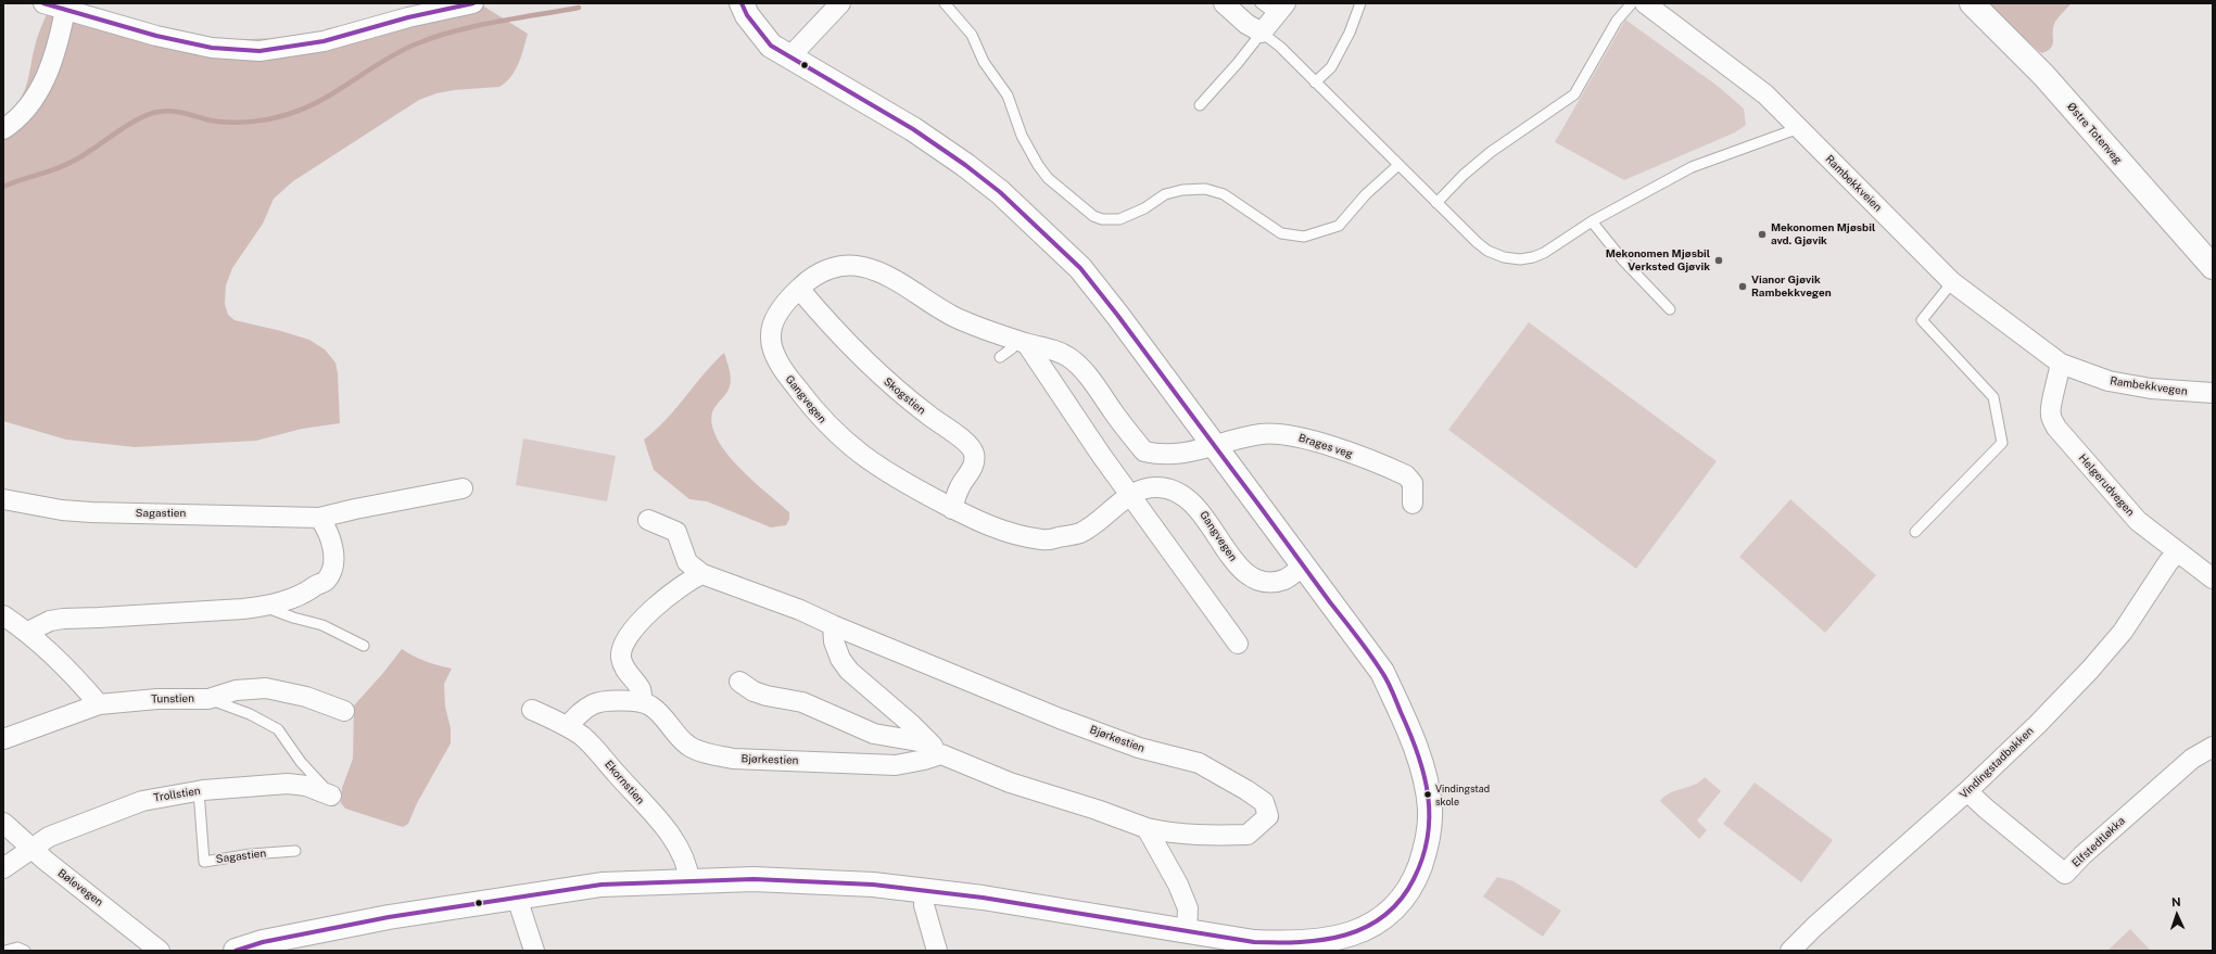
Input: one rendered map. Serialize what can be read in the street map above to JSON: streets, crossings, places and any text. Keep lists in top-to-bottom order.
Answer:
{
  "streets": {
    "street": [
      "Østre Totenveg",
      "Rambekkveien",
      "Rambekkvegen",
      "Skogstien",
      "Gangvegen",
      "Brages veg",
      "Helgerudvegen",
      "Sagastien",
      "Tunstien",
      "Bjørkestien",
      "Vindingstadbakken",
      "Ekornstien",
      "Trollstien",
      "Elfstedtløkka",
      "Bølevegen"
    ]
  },
  "crossings": [
    ["Rambekkveien", "Rambekkvegen"],
    ["Rambekkveien", "Helgerudvegen"],
    ["Rambekkvegen", "Helgerudvegen"],
    ["Skogstien", "Gangvegen"],
    ["Gangvegen", "Brages veg"],
    ["Helgerudvegen", "Vindingstadbakken"],
    ["Sagastien", "Trollstien"],
    ["Vindingstadbakken", "Elfstedtløkka"],
    ["Trollstien", "Bølevegen"]
  ],
  "places": [
    "Mekonomen Mjøsbil avd. Gjøvik",
    "Mekonomen Mjøsbil Verksted Gjøvik",
    "Vianor Gjøvik Rambekkvegen",
    "Vindingstad skole"
  ],
  "north": "top"
}
